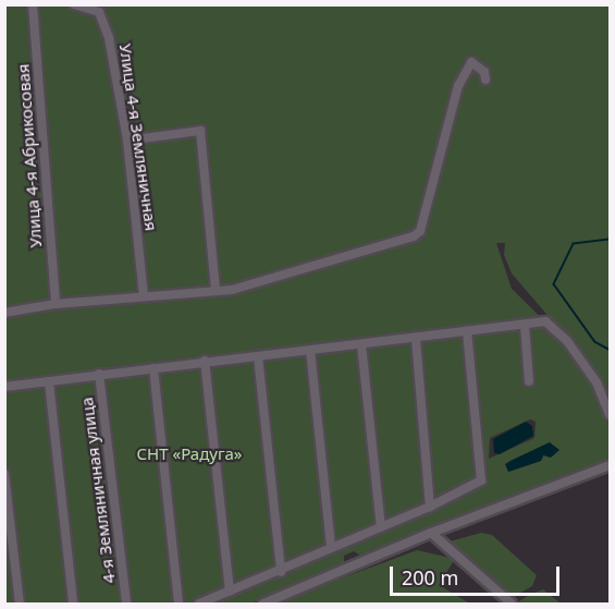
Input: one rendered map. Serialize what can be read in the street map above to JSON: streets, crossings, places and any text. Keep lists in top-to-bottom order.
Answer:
{
  "streets": {
    "street": ["Улица 4-я Земляничная", "Улица 4-я Абрикосовая", "4-я Земляничная улица"]
  },
  "parks": ["СНТ «Радуга»"],
  "scale_bar": "200 m"
}
